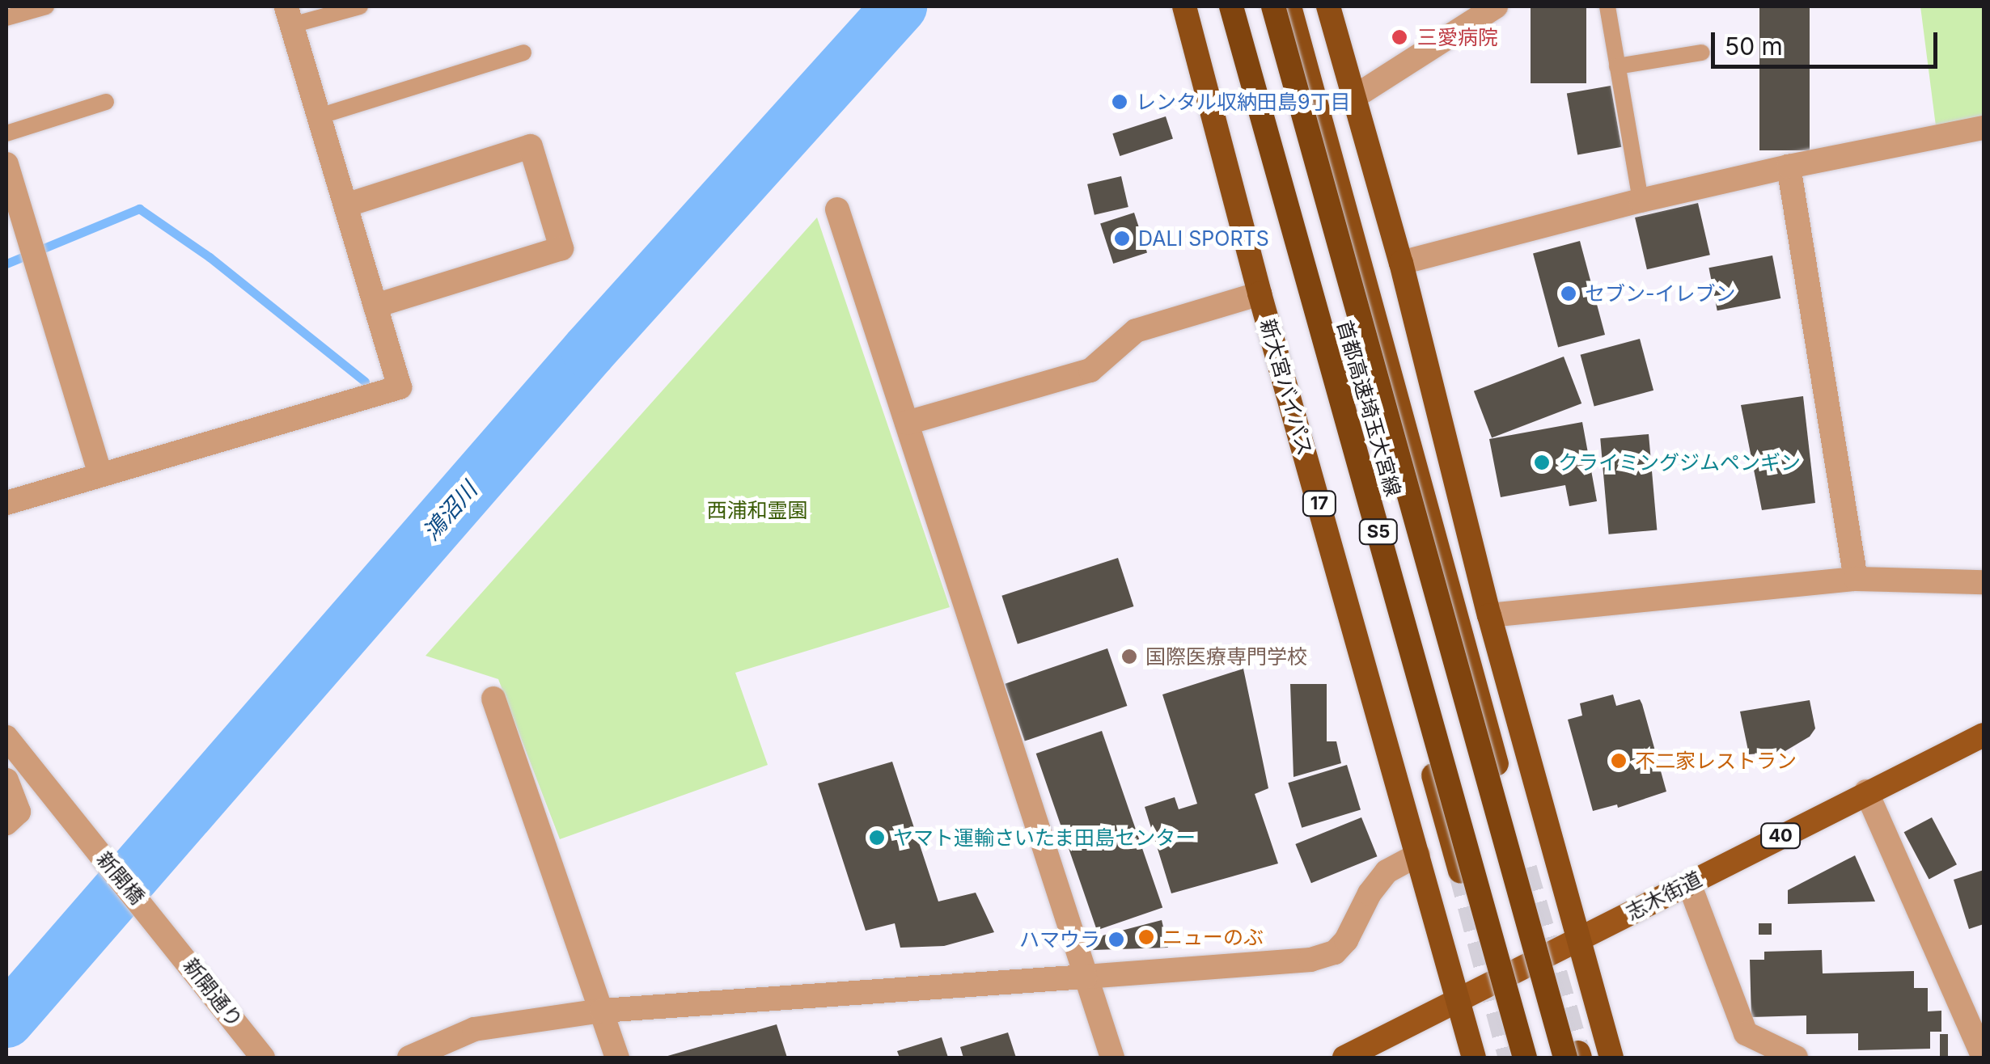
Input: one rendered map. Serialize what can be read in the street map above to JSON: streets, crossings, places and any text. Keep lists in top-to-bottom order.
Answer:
{
  "streets": {
    "highway": [
      "新大宮バイパス",
      "首都高速埼玉大宮線",
      "17",
      "S5"
    ],
    "main road": ["40", "志木街道"],
    "street": ["新開橋", "新開通り"]
  },
  "crossings": [
    ["新大宮バイパス", "17"],
    ["新大宮バイパス", "志木街道"],
    ["17", "志木街道"],
    ["新開橋", "新開通り"]
  ],
  "water": ["鴻沼川"],
  "parks": ["西浦和霊園"],
  "places": [
    "三愛病院",
    "レンタル収納田島9丁目",
    "DALI SPORTS",
    "セブン-イレブン",
    "クライミングジムペンギン",
    "国際医療専門学校",
    "不二家レストラン",
    "ヤマト運輸さいたま田島センター",
    "ニューのぶ",
    "ハマウラ"
  ],
  "scale_bar": "50 m"
}
